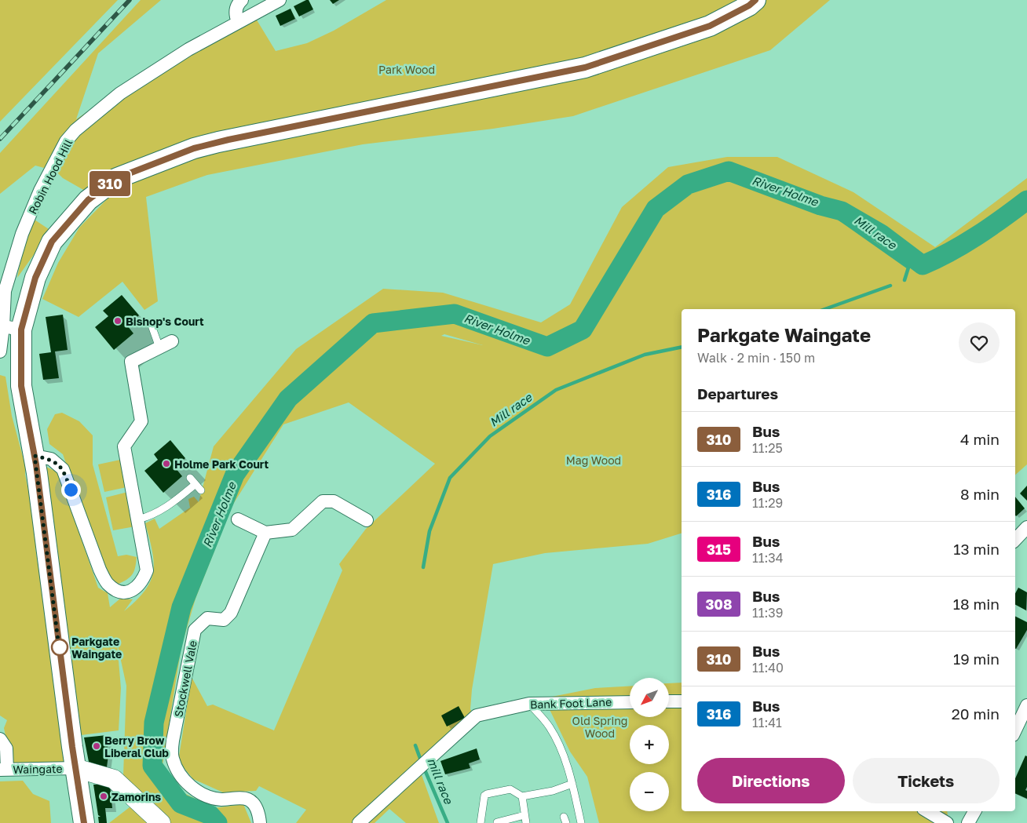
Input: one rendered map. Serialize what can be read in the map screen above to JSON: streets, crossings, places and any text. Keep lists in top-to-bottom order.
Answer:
{
  "streets": {
    "street": [
      "Robin Hood Hill",
      "Stockwell Vale",
      "Bank Foot Lane",
      "Waingate"
    ]
  },
  "water": ["River Holme", "Mill race", "mill race"],
  "parks": ["Park Wood", "Mag Wood", "Old Spring Wood"],
  "places": [
    "Bishop's Court",
    "Holme Park Court",
    "Parkgate Waingate",
    "Berry Brow Liberal Club",
    "Zamorins"
  ],
  "lines": ["bus line 310"],
  "north": "bottom left",
  "page": {
    "on_map": "310",
    "heading": [
      ["Parkgate Waingate", "Walk · 2 min · 150 m"],
      "Departures"
    ],
    "list": [
      {
        "mark": "310",
        "name": "Bus",
        "note": "11:25",
        "value": "4 min"
      },
      {
        "mark": "316",
        "name": "Bus",
        "note": "11:29",
        "value": "8 min"
      },
      {
        "mark": "315",
        "name": "Bus",
        "note": "11:34",
        "value": "13 min"
      },
      {
        "mark": "308",
        "name": "Bus",
        "note": "11:39",
        "value": "18 min"
      },
      {
        "mark": "310",
        "name": "Bus",
        "note": "11:40",
        "value": "19 min"
      },
      {
        "mark": "316",
        "name": "Bus",
        "note": "11:41",
        "value": "20 min"
      }
    ],
    "map_buttons": ["+", "−"],
    "buttons": ["Directions", "Tickets"]
  }
}
